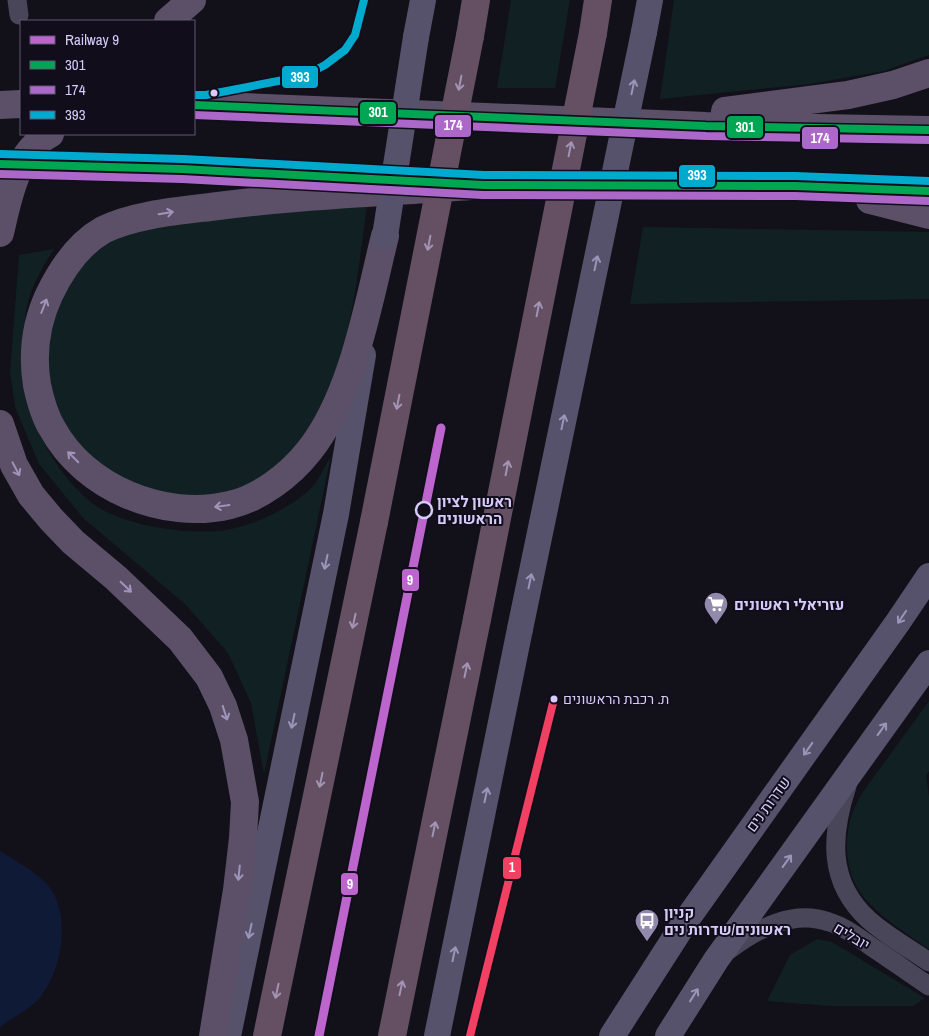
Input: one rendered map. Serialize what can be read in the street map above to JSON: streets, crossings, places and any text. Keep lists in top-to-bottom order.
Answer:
{
  "streets": {
    "main road": ["שדרות נים"],
    "street": ["יובלים"]
  },
  "places": {
    "other": ["ראשון לציון הראשונים", "ת. רכבת הראשונים"],
    "supermarket": ["עזריאלי ראשונים"],
    "bus stop": ["קניון ראשונים/שדרות נים"]
  },
  "lines": [
    "transit line 393",
    "transit line 301",
    "transit line 174",
    "rail line 9",
    "transit line 1"
  ],
  "legend": [
    "Railway 9",
    "301",
    "174",
    "393"
  ]
}
